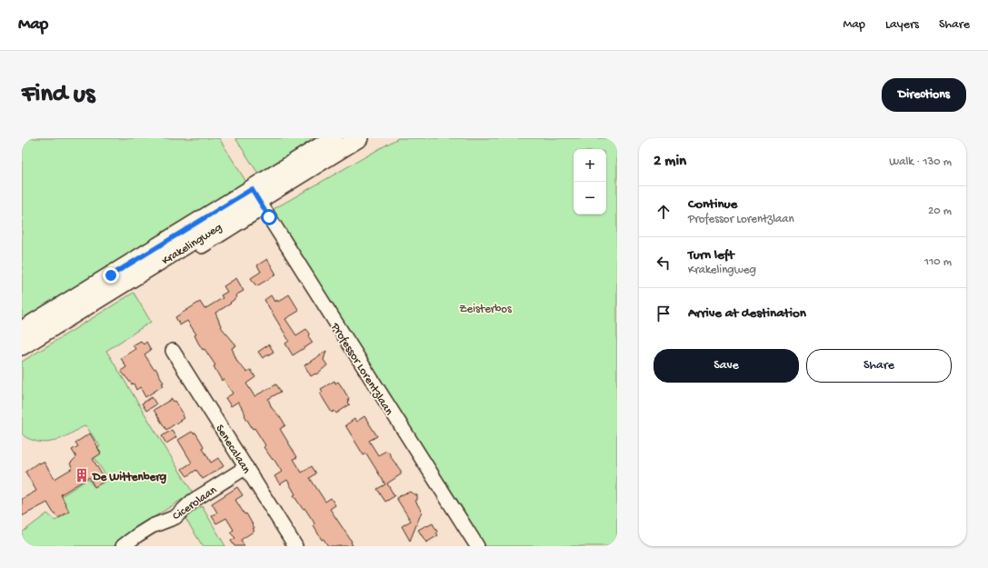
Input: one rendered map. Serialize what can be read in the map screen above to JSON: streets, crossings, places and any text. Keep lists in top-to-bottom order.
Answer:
{
  "streets": {
    "main road": ["Krakelingweg"],
    "street": ["Professor Lorentzlaan", "Senecalaan", "Cicerolaan"]
  },
  "crossings": [
    ["Krakelingweg", "Professor Lorentzlaan"],
    ["Senecalaan", "Cicerolaan"]
  ],
  "parks": ["Zeisterbos"],
  "places": {
    "building": ["De Wittenberg"]
  },
  "page": {
    "header": "Map",
    "nav": ["Map", "Layers", "Share"],
    "buttons": [
      "Directions",
      ["Save", "Share"]
    ],
    "title": "Find us",
    "heading": ["2 min", "Walk · 130 m"],
    "map_buttons": ["+", "−"],
    "list": [
      ["Continue", "Professor Lorentzlaan", "20 m"],
      ["Turn left", "Krakelingweg", "110 m"],
      "Arrive at destination"
    ]
  }
}
